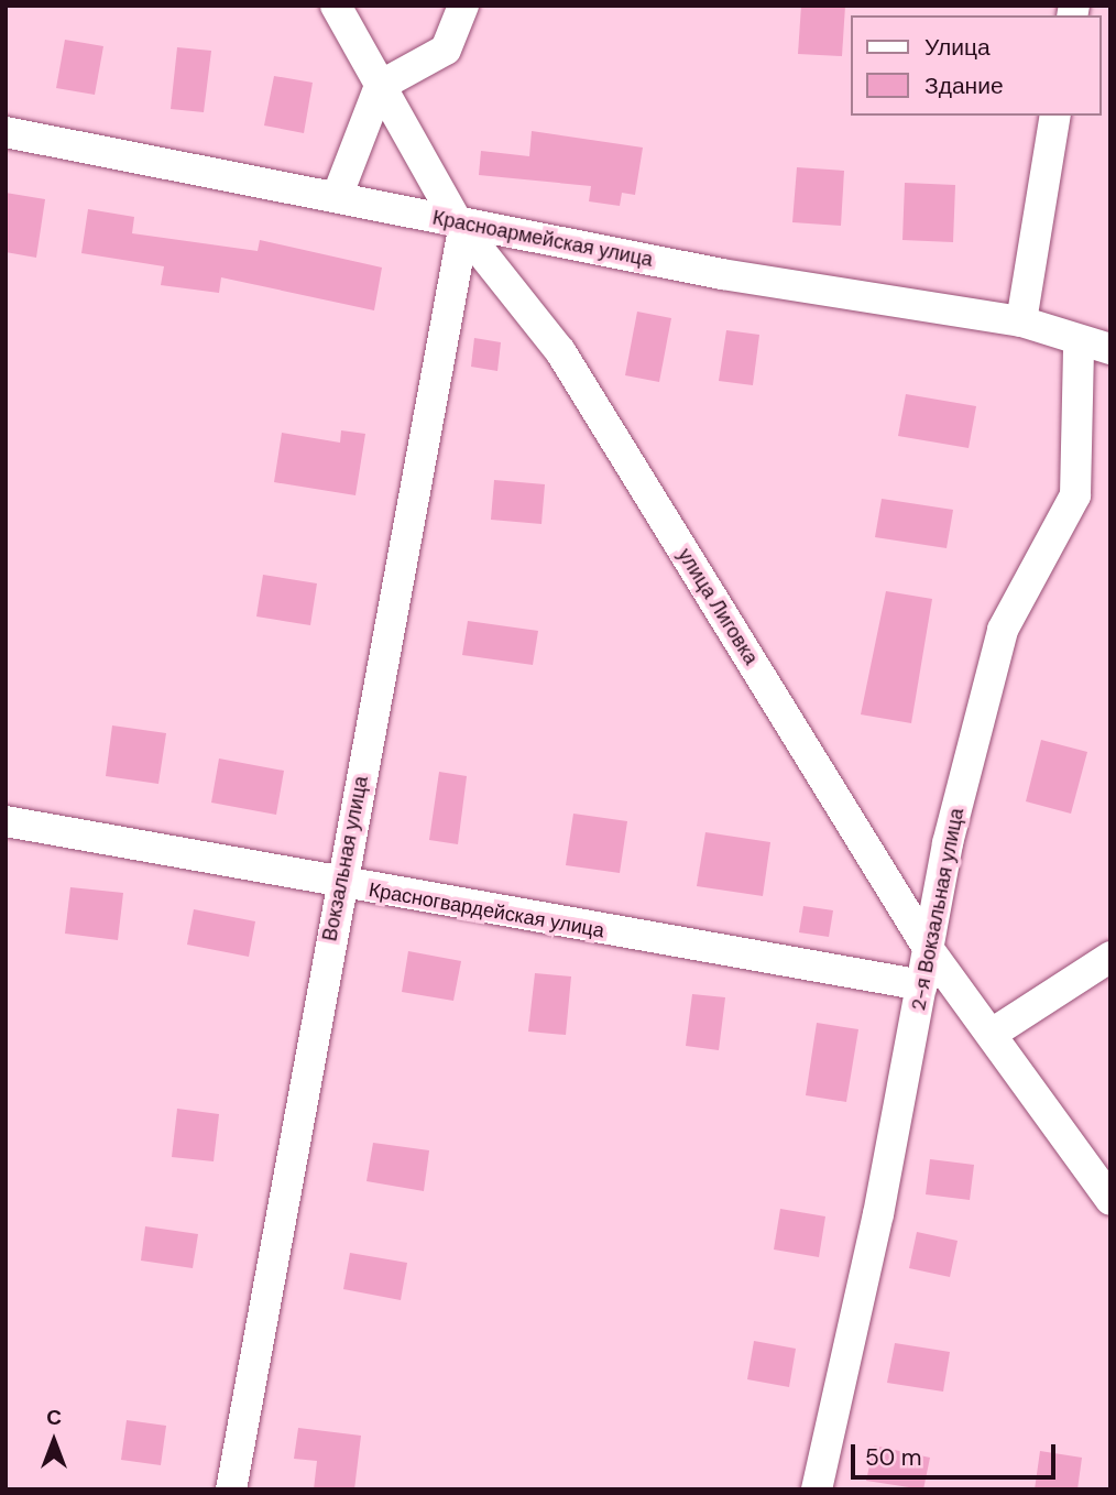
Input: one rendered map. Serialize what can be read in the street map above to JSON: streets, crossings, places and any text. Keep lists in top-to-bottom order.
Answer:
{
  "streets": {
    "street": [
      "Красноармейская улица",
      "улица Лиговка",
      "Вокзальная улица",
      "2-я Вокзальная улица",
      "Красногвардейская улица"
    ]
  },
  "crossings": [
    ["Красноармейская улица", "улица Лиговка"],
    ["Красноармейская улица", "Вокзальная улица"],
    ["Красноармейская улица", "2-я Вокзальная улица"],
    ["улица Лиговка", "Вокзальная улица"],
    ["улица Лиговка", "2-я Вокзальная улица"],
    ["Вокзальная улица", "Красногвардейская улица"],
    ["2-я Вокзальная улица", "Красногвардейская улица"]
  ],
  "legend": ["Улица", "Здание"],
  "scale_bar": "50 m",
  "north": "top"
}
